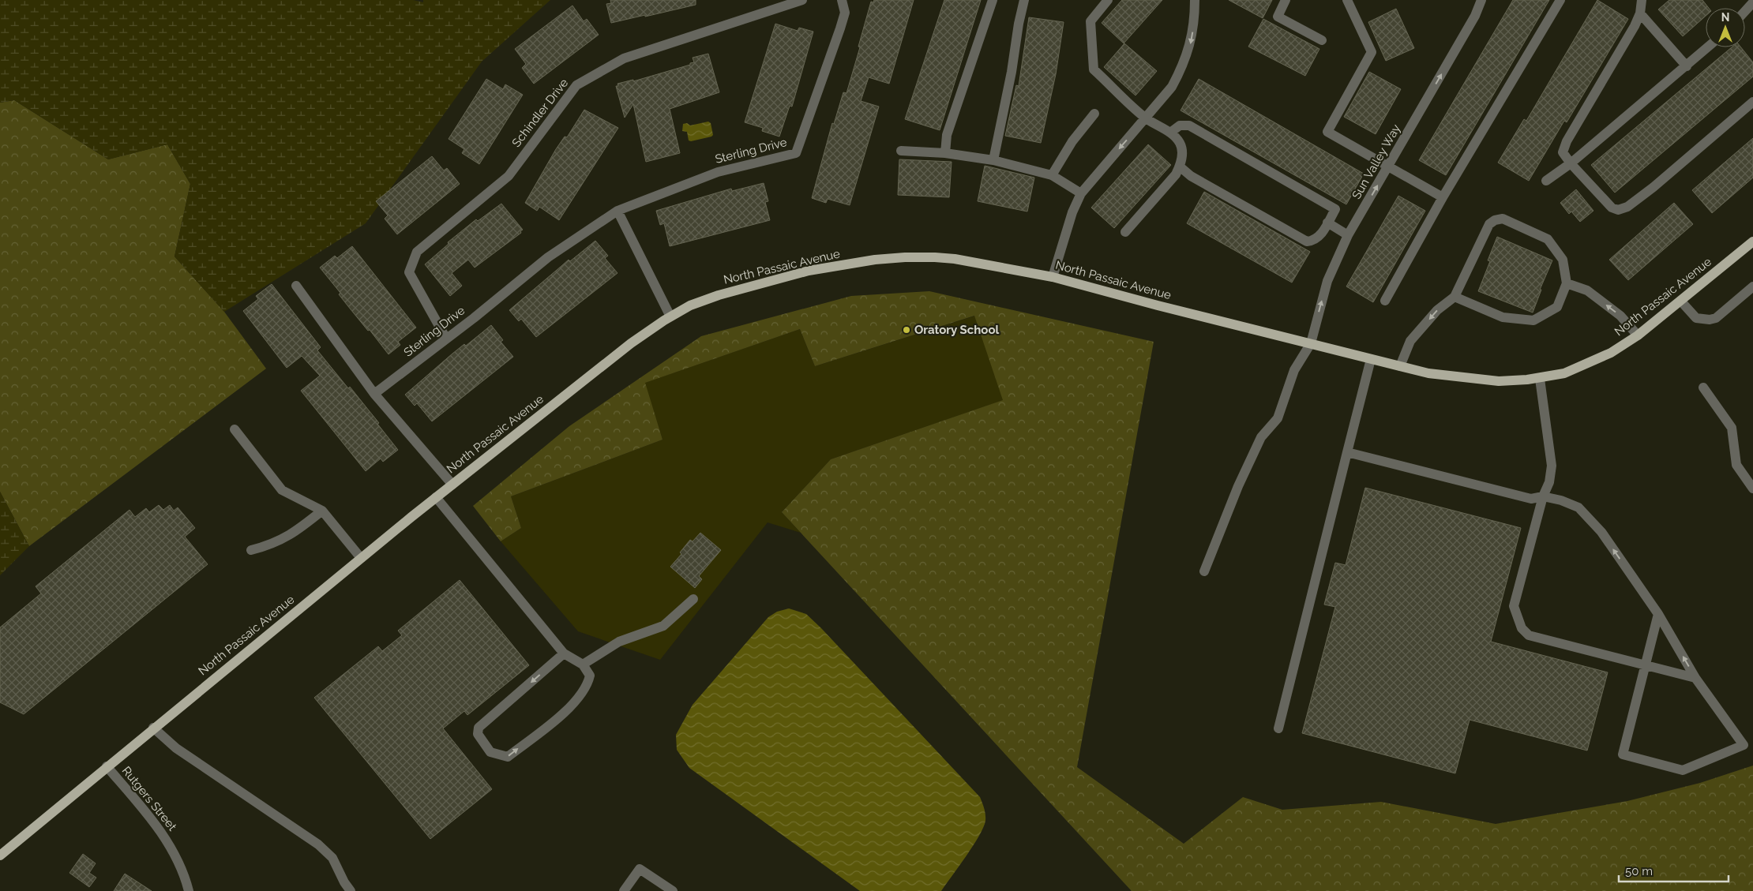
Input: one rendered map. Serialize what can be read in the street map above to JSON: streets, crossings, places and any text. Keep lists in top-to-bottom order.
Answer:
{
  "streets": {
    "main road": ["North Passaic Avenue"],
    "street": [
      "Schindler Drive",
      "Sterling Drive",
      "Sun Valley Way",
      "Rutgers Street"
    ]
  },
  "crossings": [
    ["Schindler Drive", "Sterling Drive"],
    ["Sun Valley Way", "North Passaic Avenue"],
    ["North Passaic Avenue", "Rutgers Street"]
  ],
  "places": ["Oratory School"],
  "scale_bar": "50 m",
  "north": "top"
}
